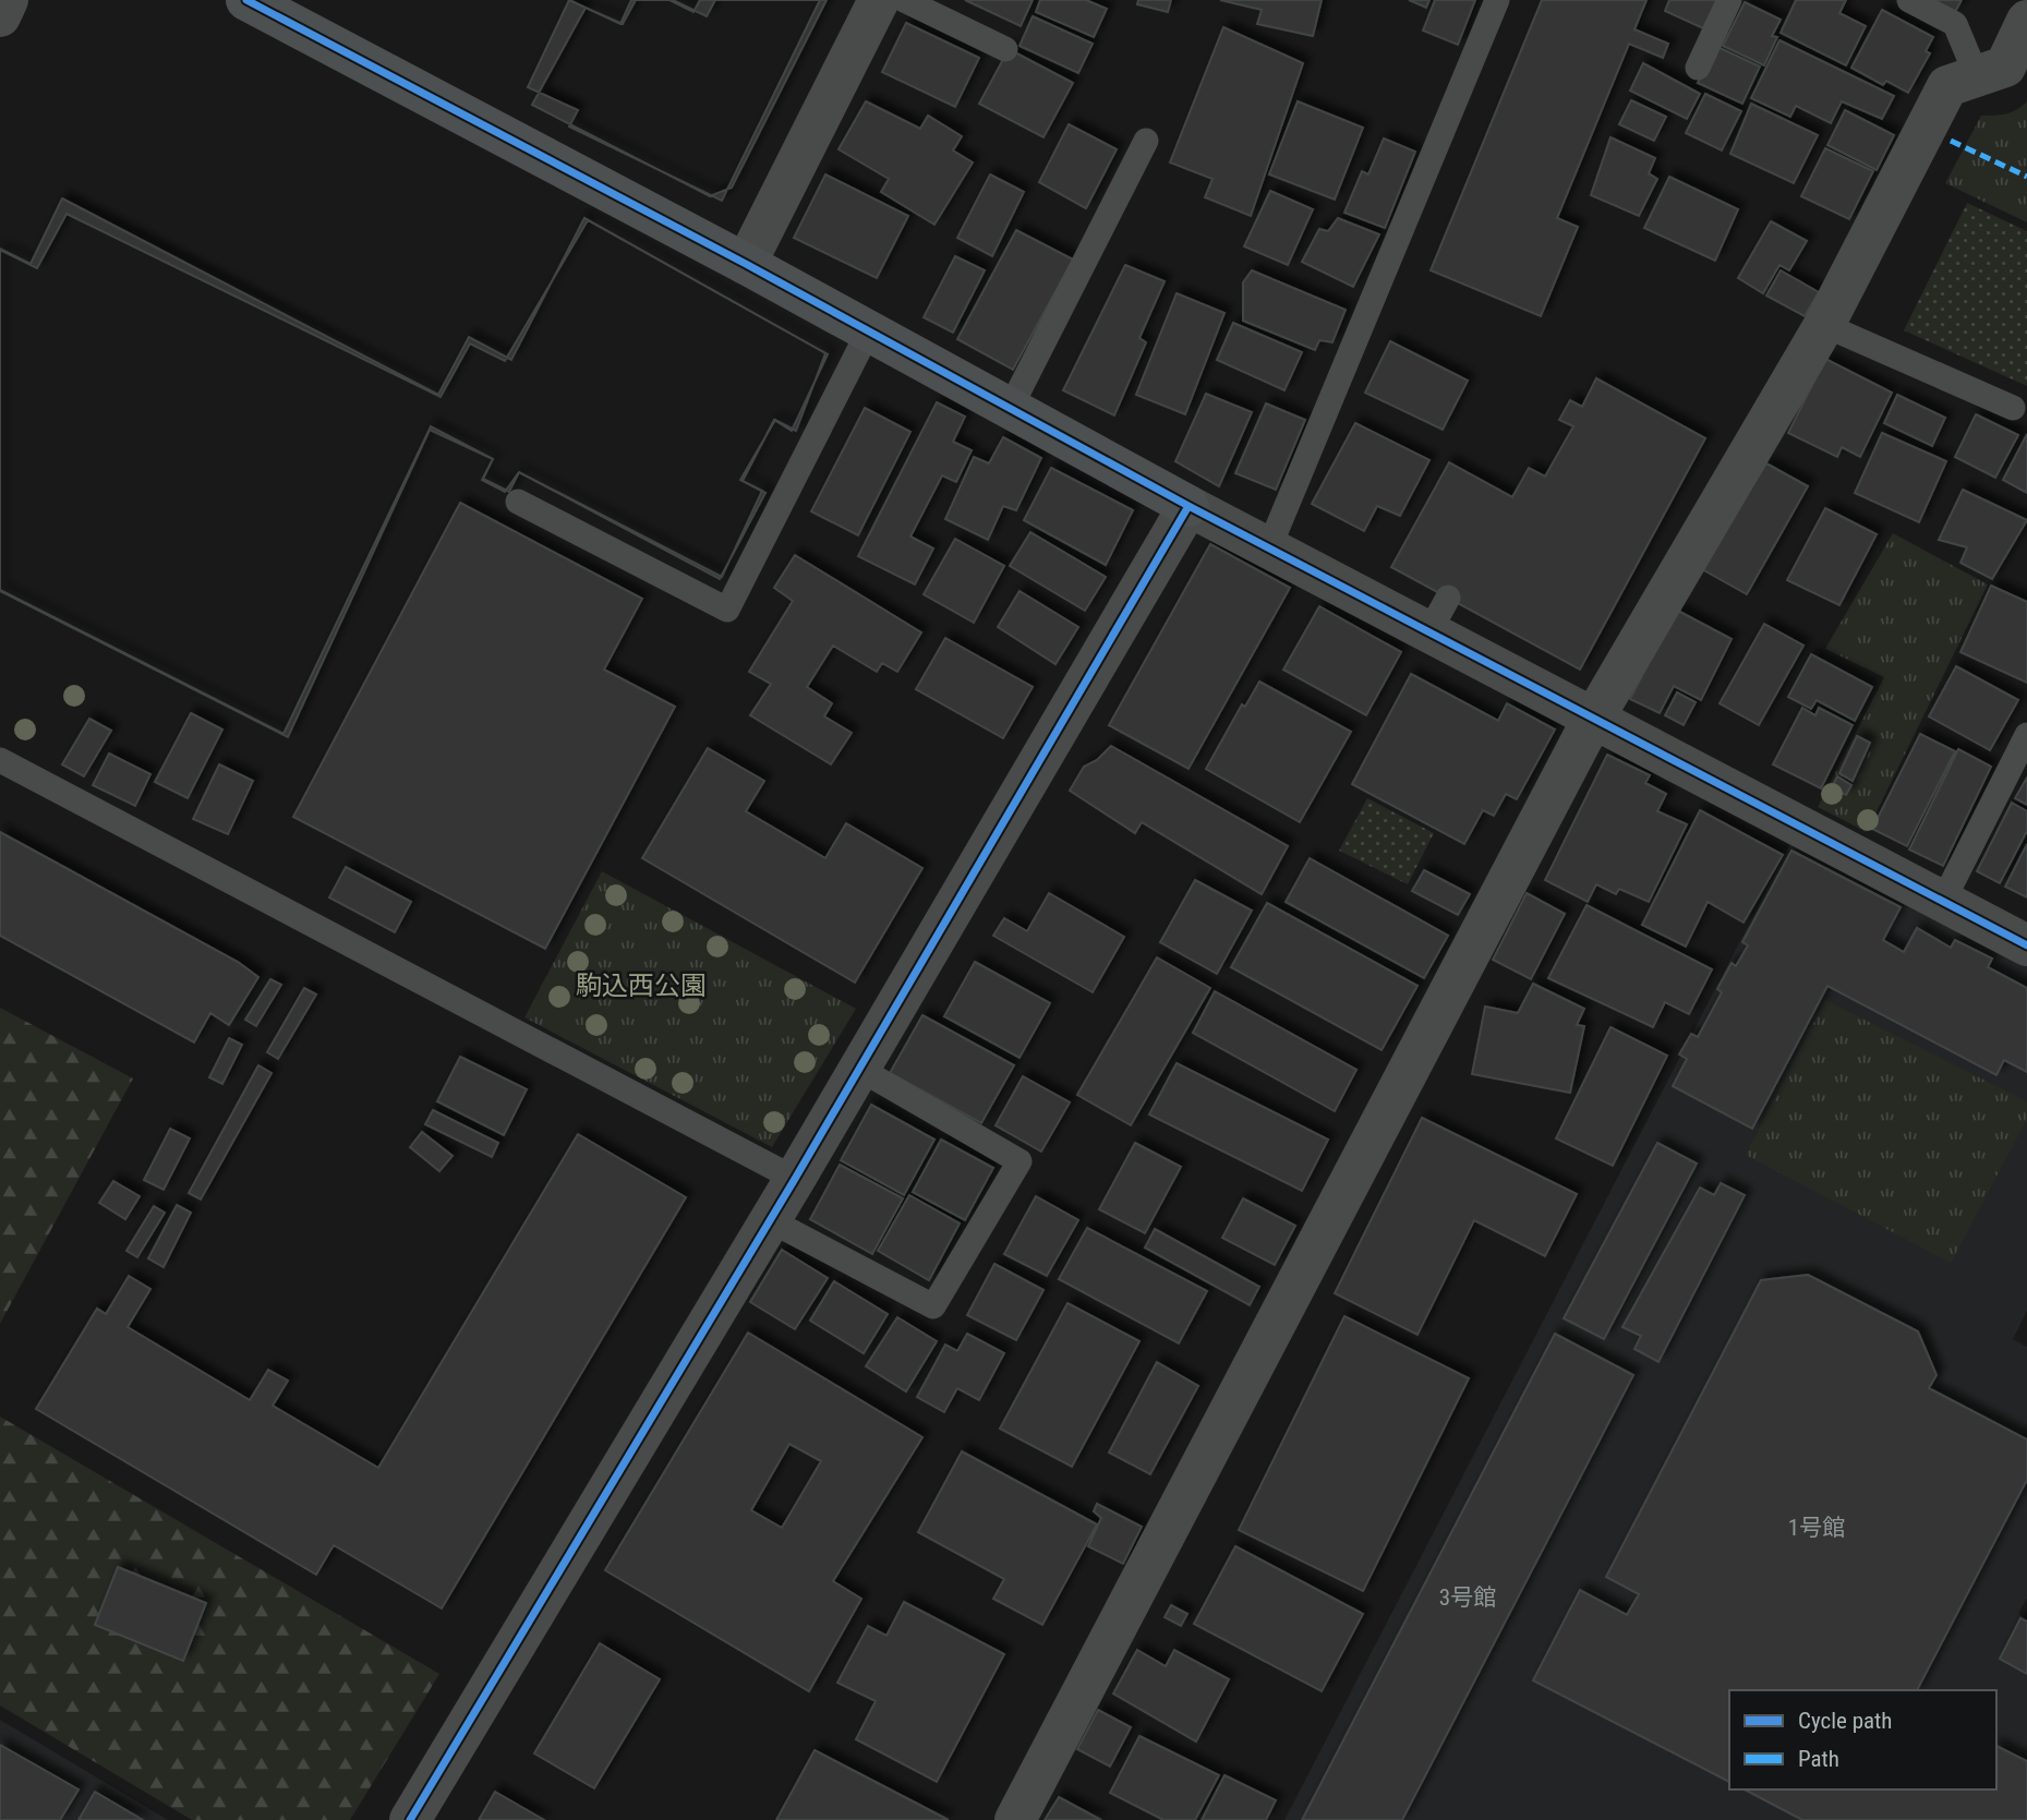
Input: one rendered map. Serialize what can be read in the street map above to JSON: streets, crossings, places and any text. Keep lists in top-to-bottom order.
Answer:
{
  "parks": ["駒込西公園"],
  "house_numbers": ["1号館", "3号館"],
  "legend": ["Cycle path", "Path"]
}
